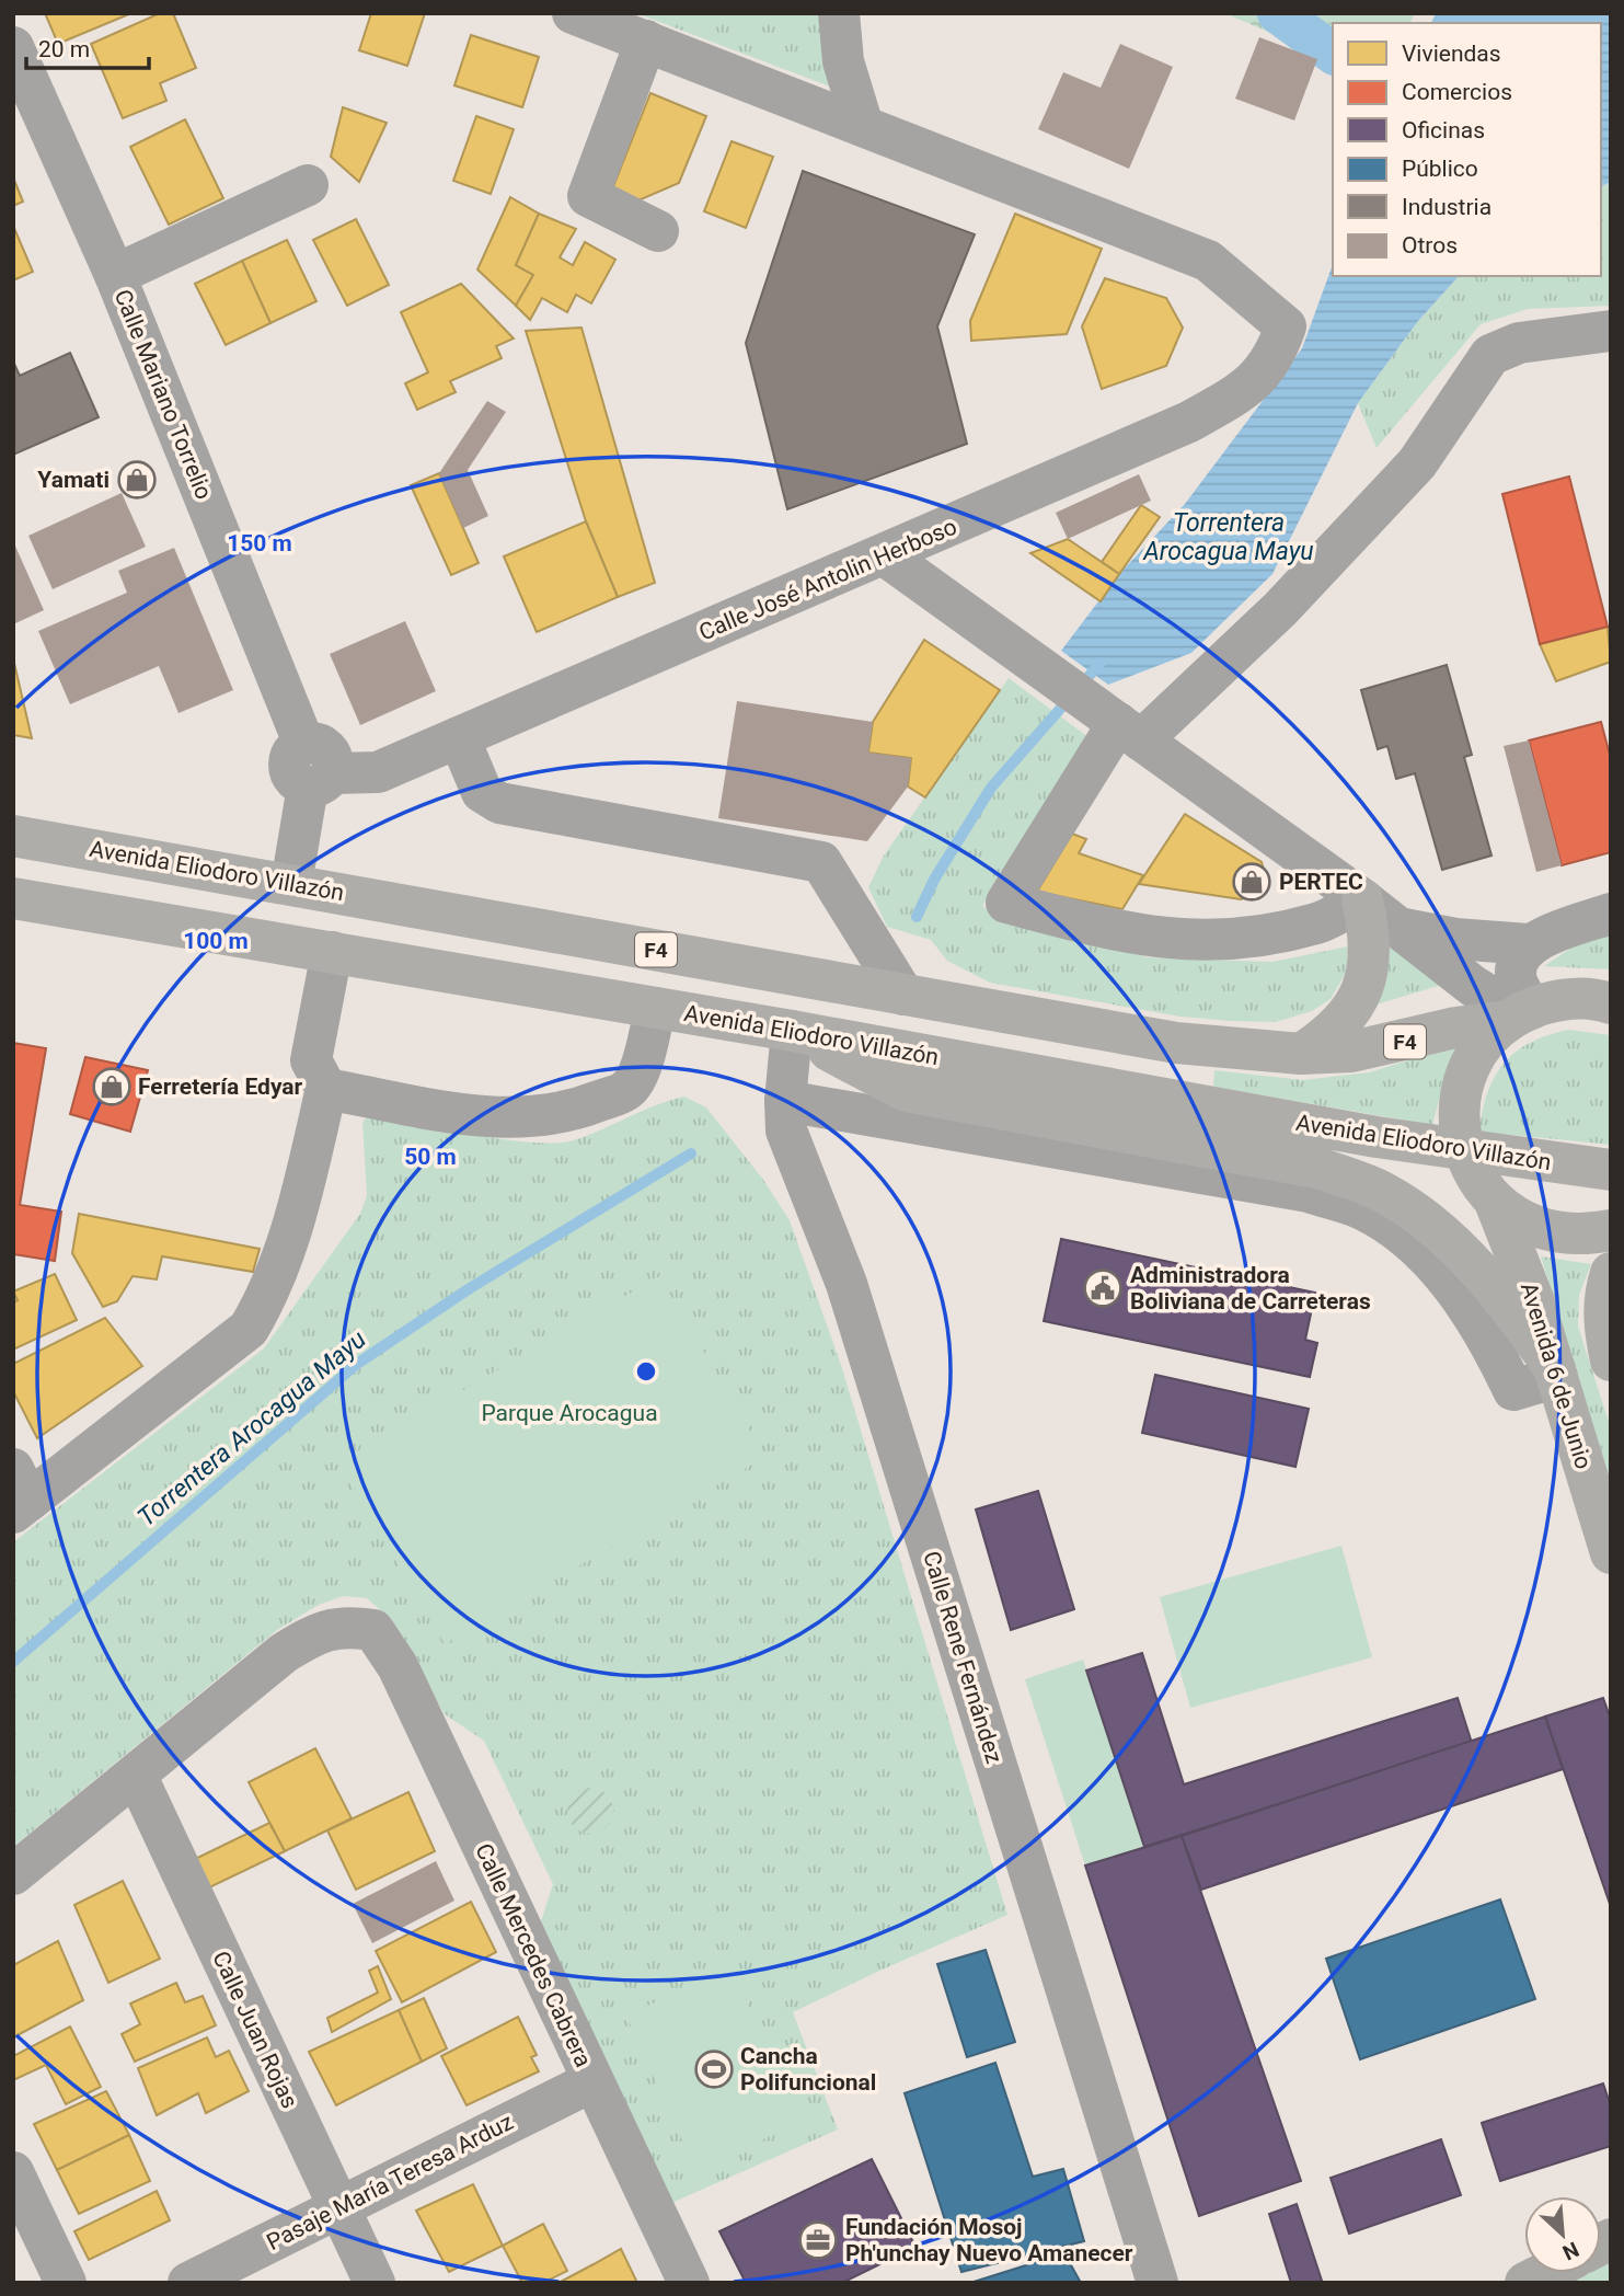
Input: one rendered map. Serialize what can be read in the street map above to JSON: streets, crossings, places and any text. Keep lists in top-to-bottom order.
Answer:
{
  "streets": {
    "highway": ["Avenida Eliodoro Villazón", "F4", "Avenida 6 de Junio"],
    "street": [
      "Calle Mariano Torrelio",
      "Calle José Antolin Herboso",
      "Calle Rene Fernández",
      "Calle Mercedes Cabrera",
      "Calle Juan Rojas",
      "Pasaje María Teresa Arduz"
    ]
  },
  "crossings": [
    ["Calle Mariano Torrelio", "Calle José Antolin Herboso"],
    ["Avenida Eliodoro Villazón", "F4"],
    ["Avenida Eliodoro Villazón", "Calle Rene Fernández"],
    ["Calle Mercedes Cabrera", "Calle Juan Rojas"],
    ["Calle Mercedes Cabrera", "Pasaje María Teresa Arduz"],
    ["Calle Juan Rojas", "Pasaje María Teresa Arduz"]
  ],
  "water": ["Torrentera Arocagua Mayu"],
  "parks": ["Parque Arocagua"],
  "places": {
    "shop": ["Yamati", "PERTEC", "Ferretería Edyar"],
    "public building": ["Administradora Boliviana de Carreteras"],
    "sports": ["Cancha Polifuncional"],
    "office": ["Fundación Mosoj Ph'unchay Nuevo Amanecer"]
  },
  "legend": [
    "Viviendas",
    "Comercios",
    "Oficinas",
    "Público",
    "Industria",
    "Otros"
  ],
  "scale_bar": "20 m",
  "north": "bottom right",
  "rings": ["150 m", "100 m", "50 m"]
}
